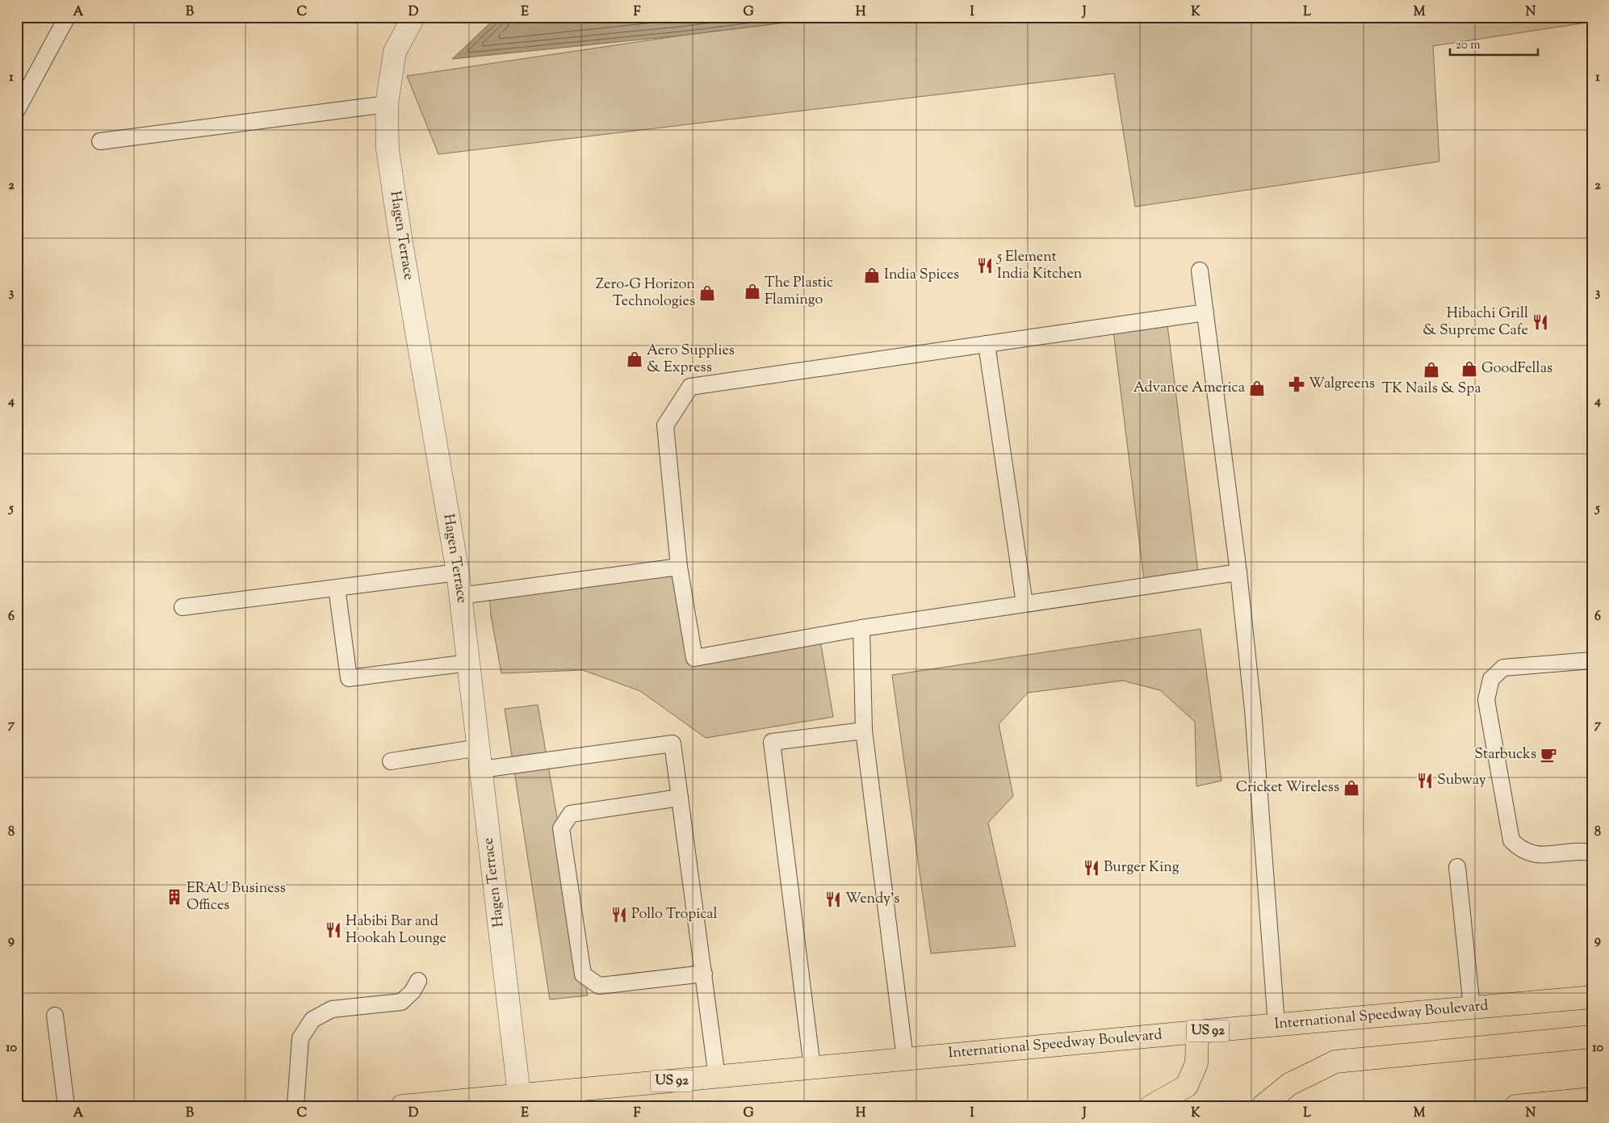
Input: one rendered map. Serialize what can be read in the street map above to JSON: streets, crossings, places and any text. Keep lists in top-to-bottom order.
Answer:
{
  "streets": {
    "main road": ["International Speedway Boulevard", "US 92"],
    "street": ["Hagen Terrace"]
  },
  "crossings": [
    ["Hagen Terrace", "International Speedway Boulevard"],
    ["Hagen Terrace", "US 92"],
    ["International Speedway Boulevard", "US 92"]
  ],
  "places": {
    "restaurant": [
      "5 Element India Kitchen",
      "Hibachi Grill & Supreme Cafe",
      "Subway",
      "Burger King",
      "Wendy's",
      "Pollo Tropical",
      "Habibi Bar and Hookah Lounge"
    ],
    "shop": [
      "India Spices",
      "The Plastic Flamingo",
      "Zero-G Horizon Technologies",
      "Aero Supplies & Express",
      "GoodFellas",
      "TK Nails & Spa",
      "Advance America",
      "Cricket Wireless"
    ],
    "pharmacy": ["Walgreens"],
    "cafe": ["Starbucks"],
    "building": ["ERAU Business Offices"]
  },
  "scale_bar": "20 m",
  "grid": {
    "columns": [
      "A",
      "B",
      "C",
      "D",
      "E",
      "F",
      "G",
      "H",
      "I",
      "J",
      "K",
      "L",
      "M",
      "N"
    ],
    "rows": [
      "1",
      "2",
      "3",
      "4",
      "5",
      "6",
      "7",
      "8",
      "9",
      "10"
    ]
  }
}
